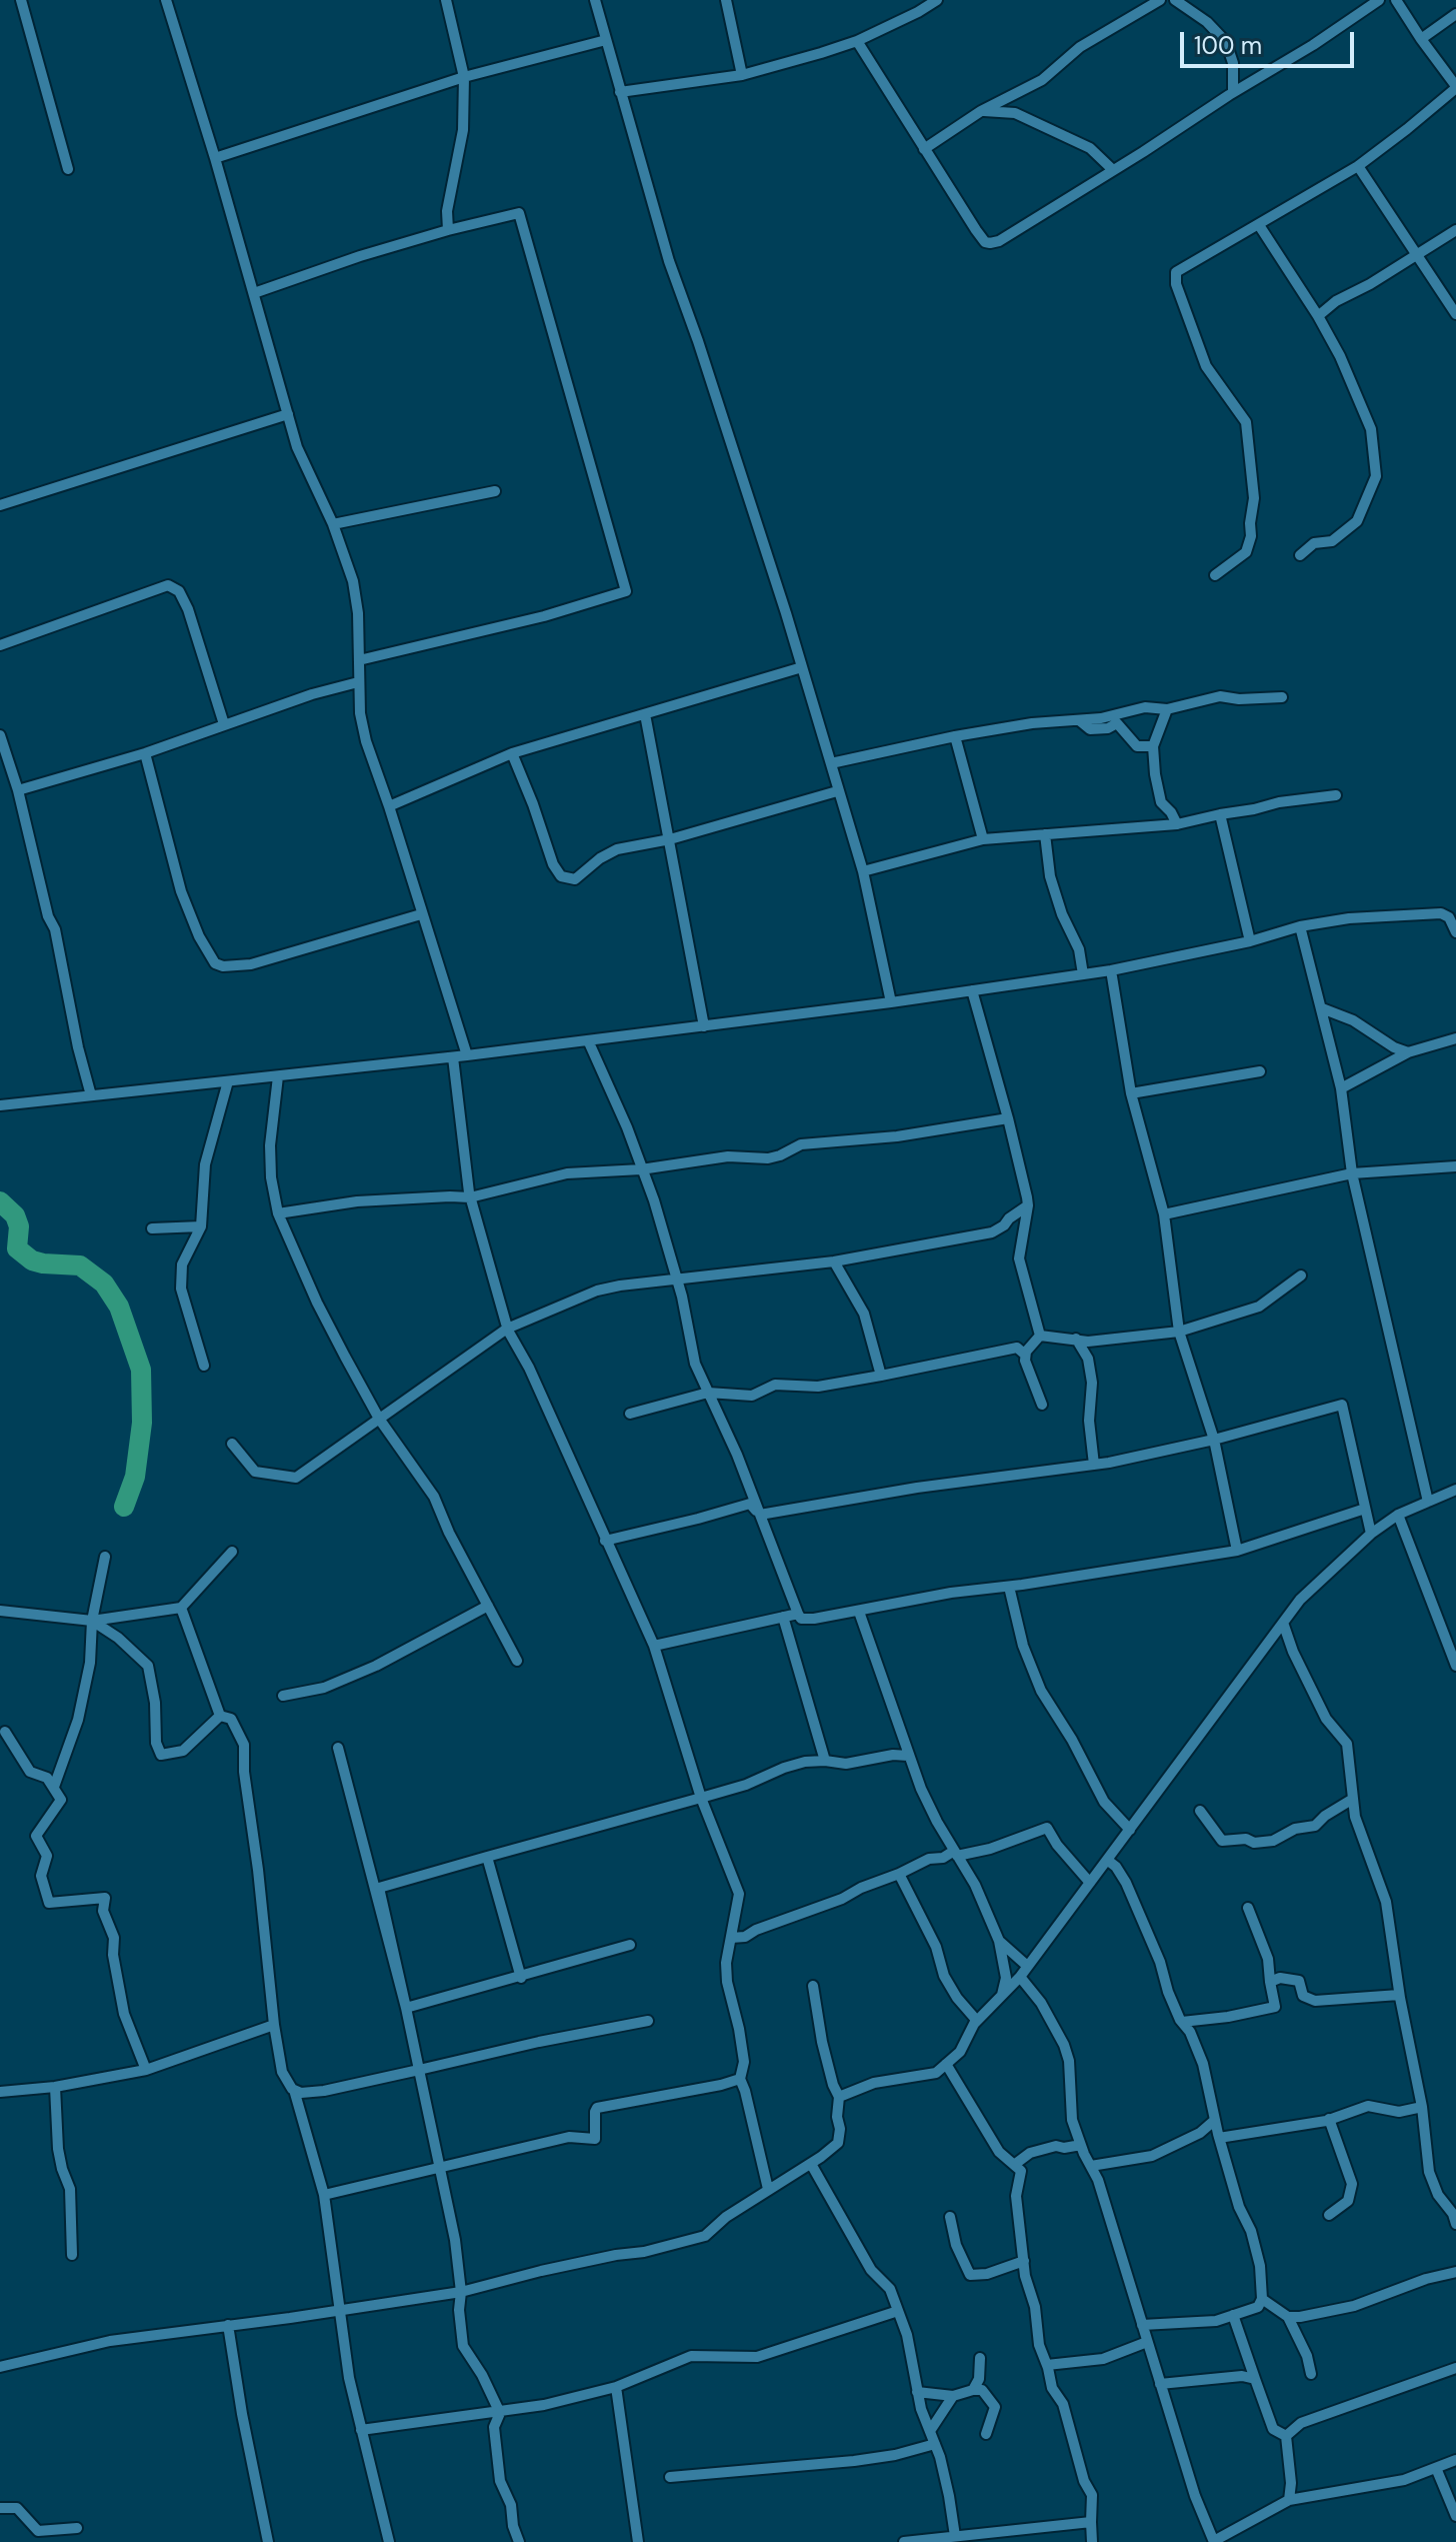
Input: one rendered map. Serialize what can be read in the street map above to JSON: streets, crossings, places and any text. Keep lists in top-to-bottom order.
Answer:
{
  "scale_bar": "100 m"
}
